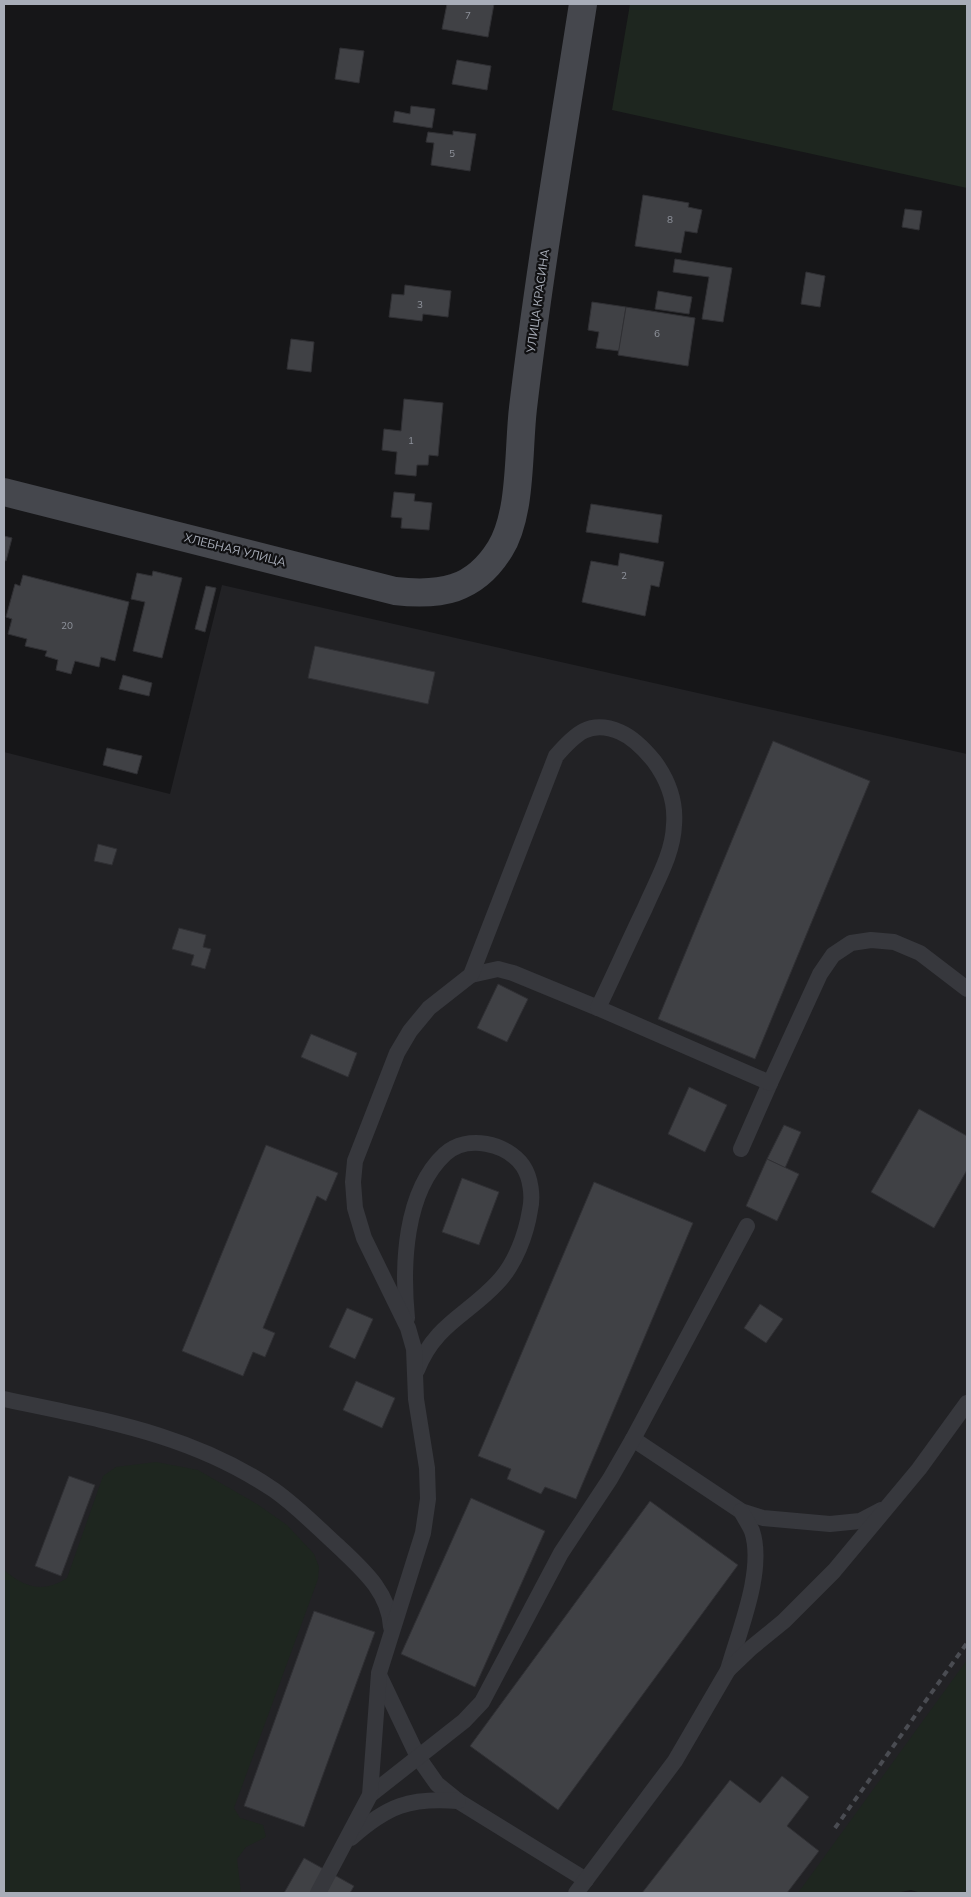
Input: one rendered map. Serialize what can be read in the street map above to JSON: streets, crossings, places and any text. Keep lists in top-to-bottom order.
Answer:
{
  "streets": {
    "street": ["УЛИЦА КРАСИНА", "ХЛЕБНАЯ УЛИЦА"]
  },
  "crossings": [
    ["УЛИЦА КРАСИНА", "ХЛЕБНАЯ УЛИЦА"]
  ],
  "house_numbers": [
    "7",
    "5",
    "8",
    "3",
    "6",
    "1",
    "2",
    "20"
  ]
}
